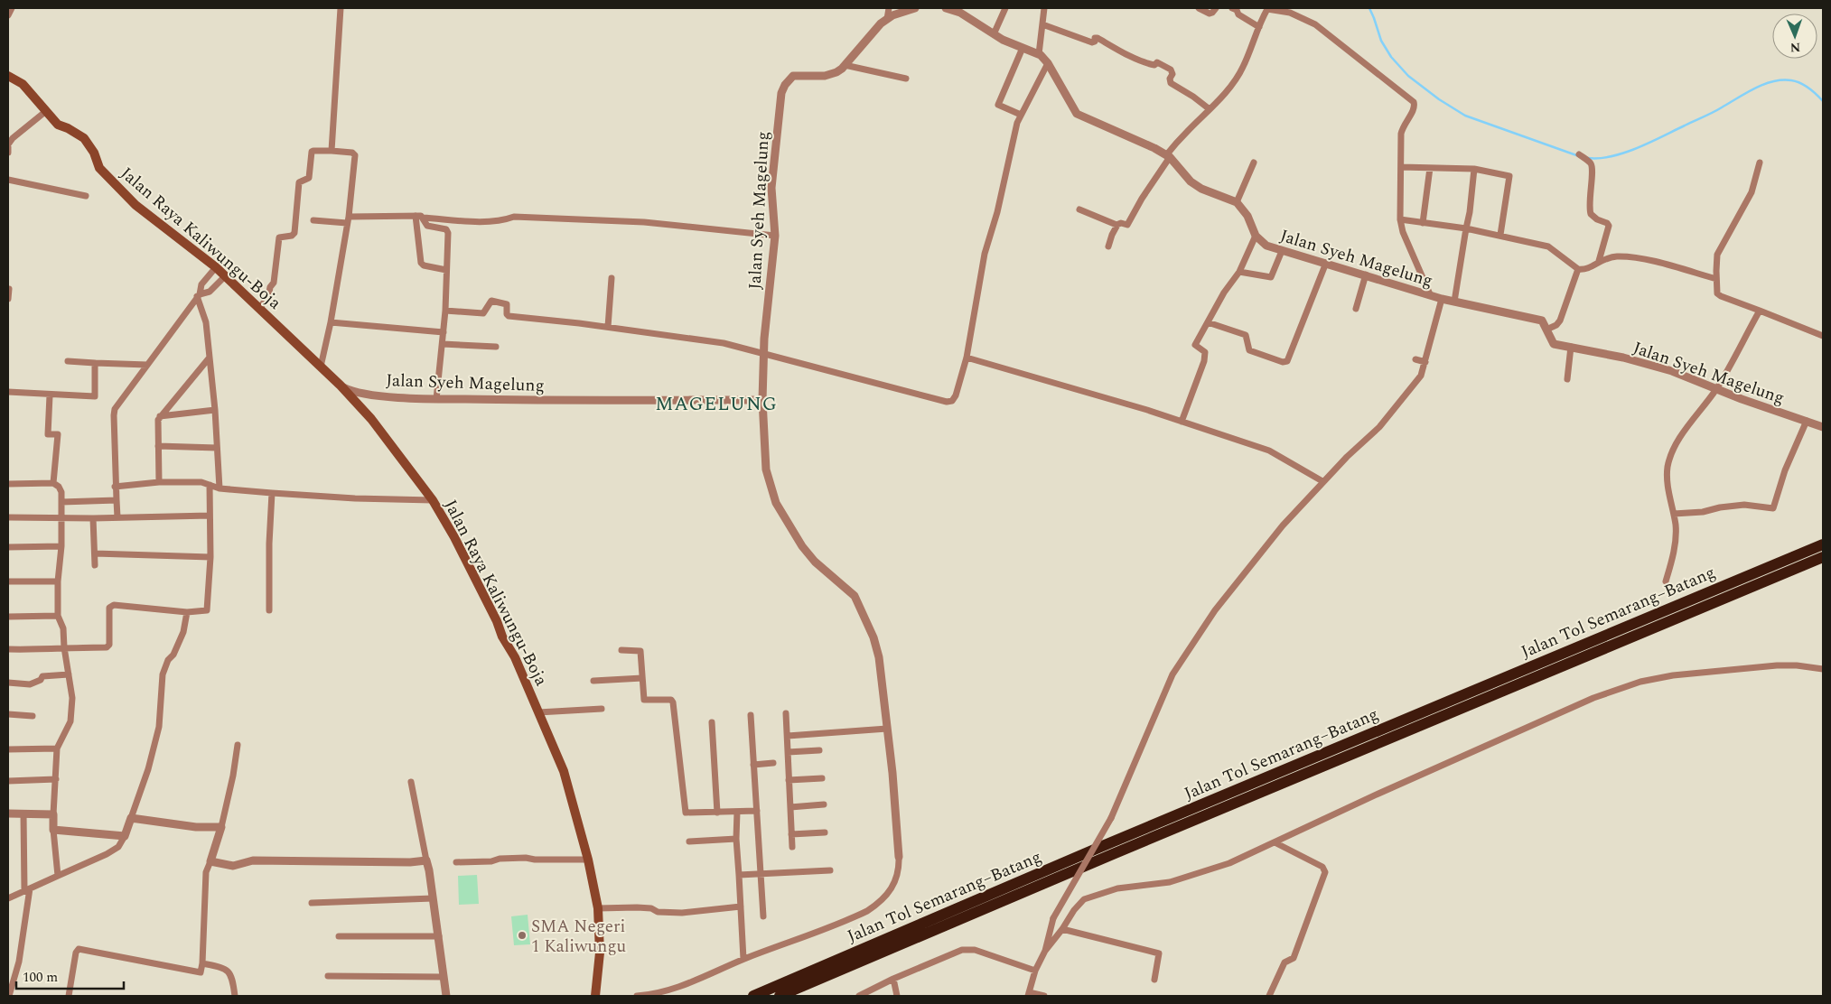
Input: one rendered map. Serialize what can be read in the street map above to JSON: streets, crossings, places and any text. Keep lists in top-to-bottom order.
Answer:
{
  "streets": {
    "highway": ["Jalan Tol Semarang–Batang"],
    "main road": ["Jalan Raya Kaliwungu-Boja"],
    "street": ["Jalan Syeh Magelung"]
  },
  "crossings": [
    ["Jalan Syeh Magelung", "Jalan Raya Kaliwungu-Boja"]
  ],
  "districts": ["MAGELUNG"],
  "places": ["SMA Negeri 1 Kaliwungu"],
  "scale_bar": "100 m",
  "north": "bottom"
}
